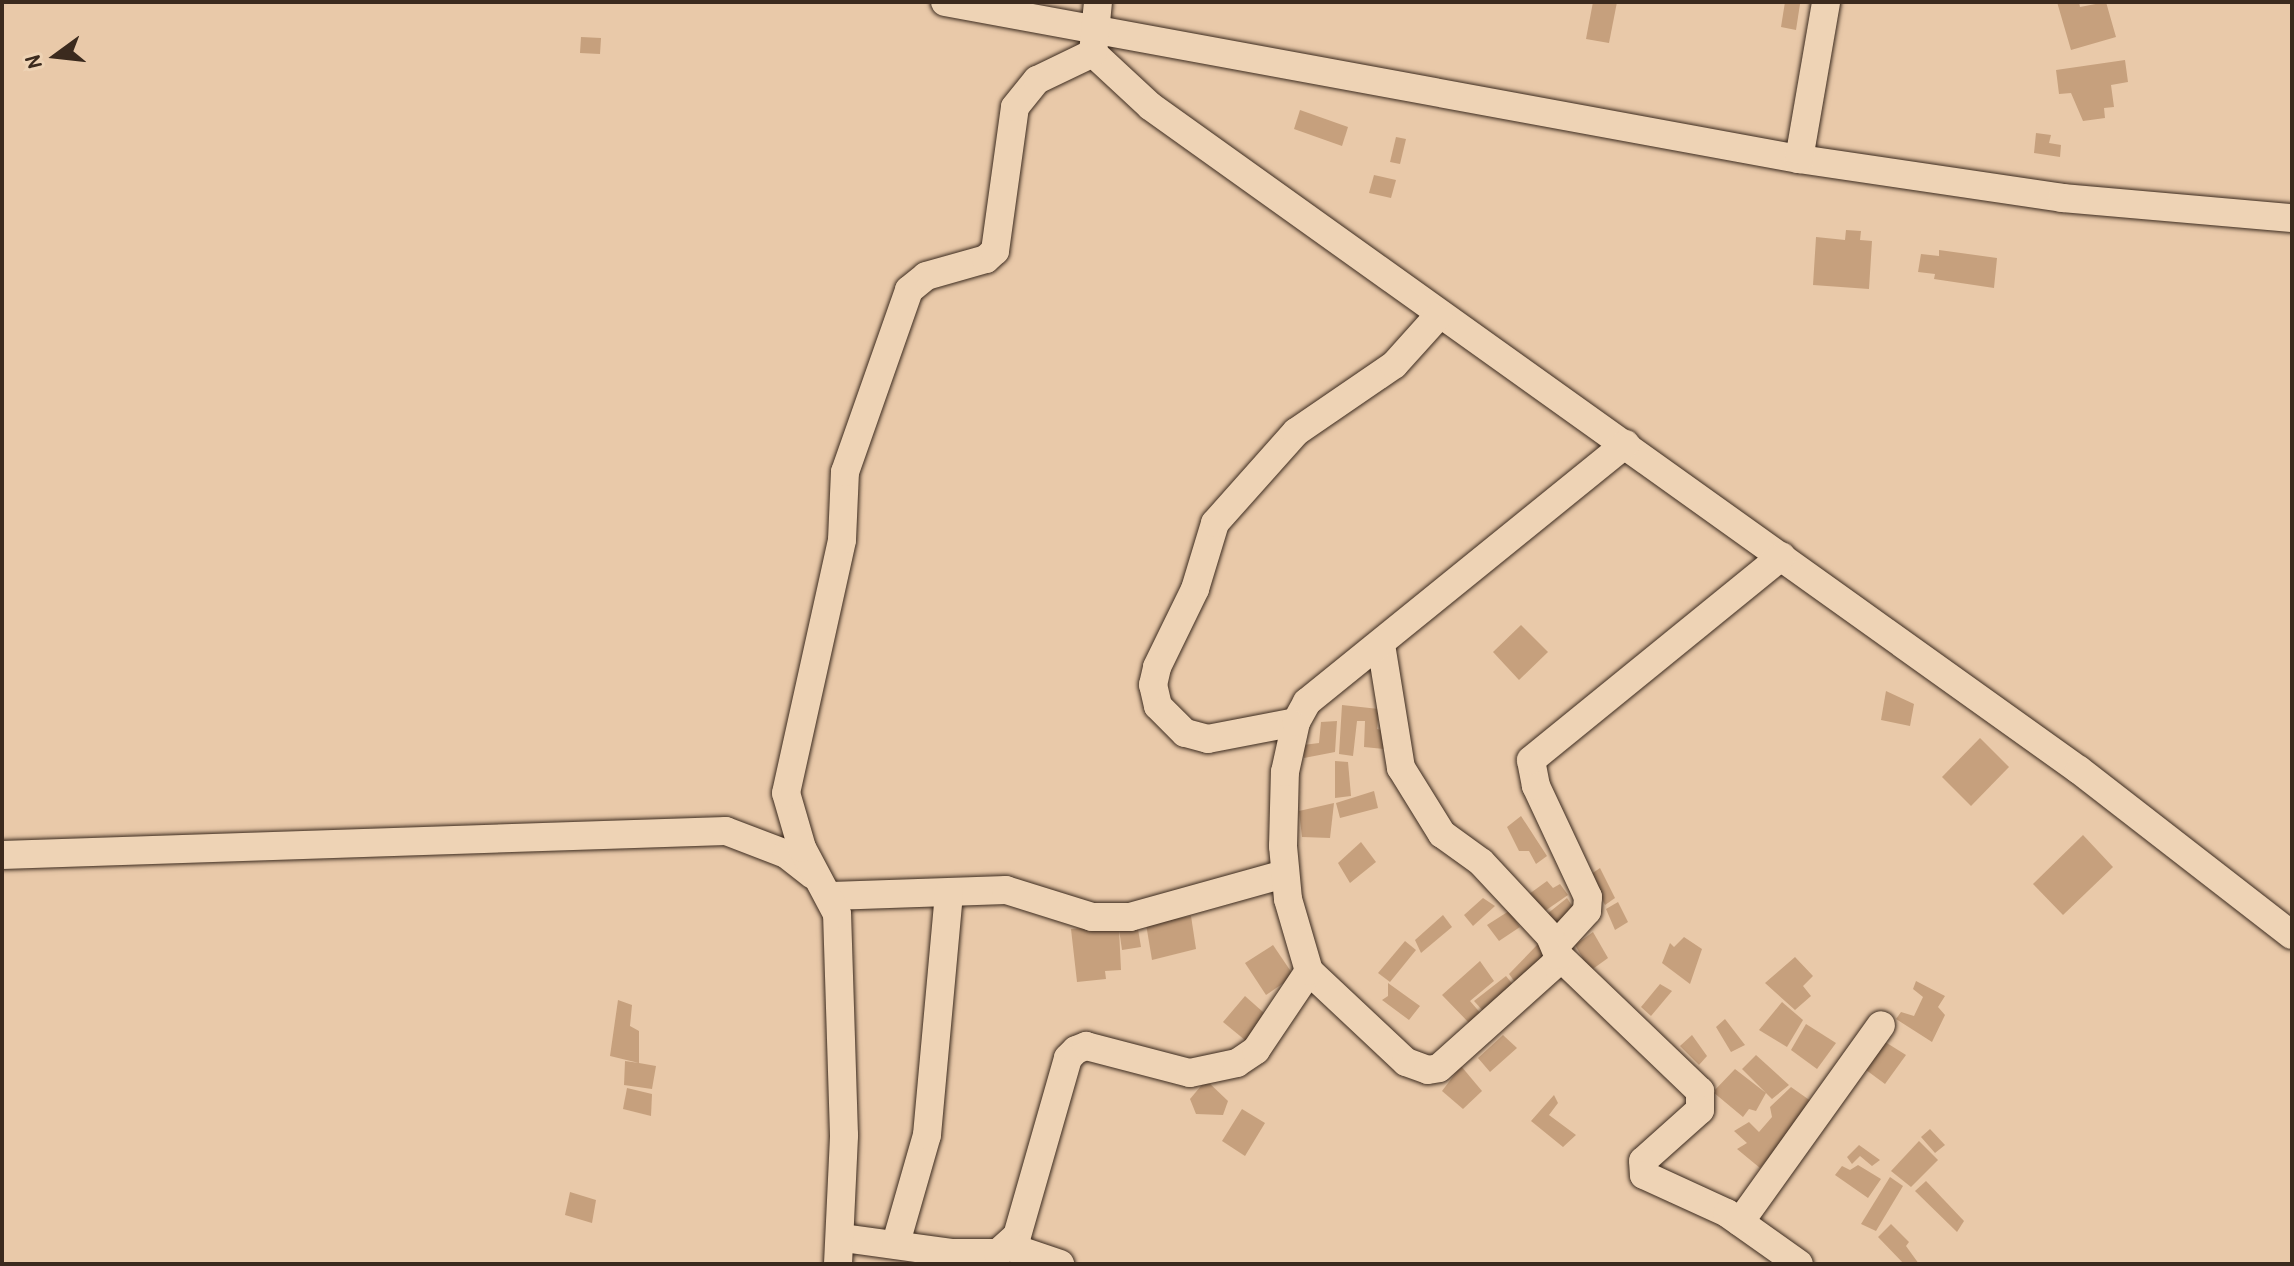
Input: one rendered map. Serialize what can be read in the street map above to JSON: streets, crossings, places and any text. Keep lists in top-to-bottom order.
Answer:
{
  "north": "left"
}
